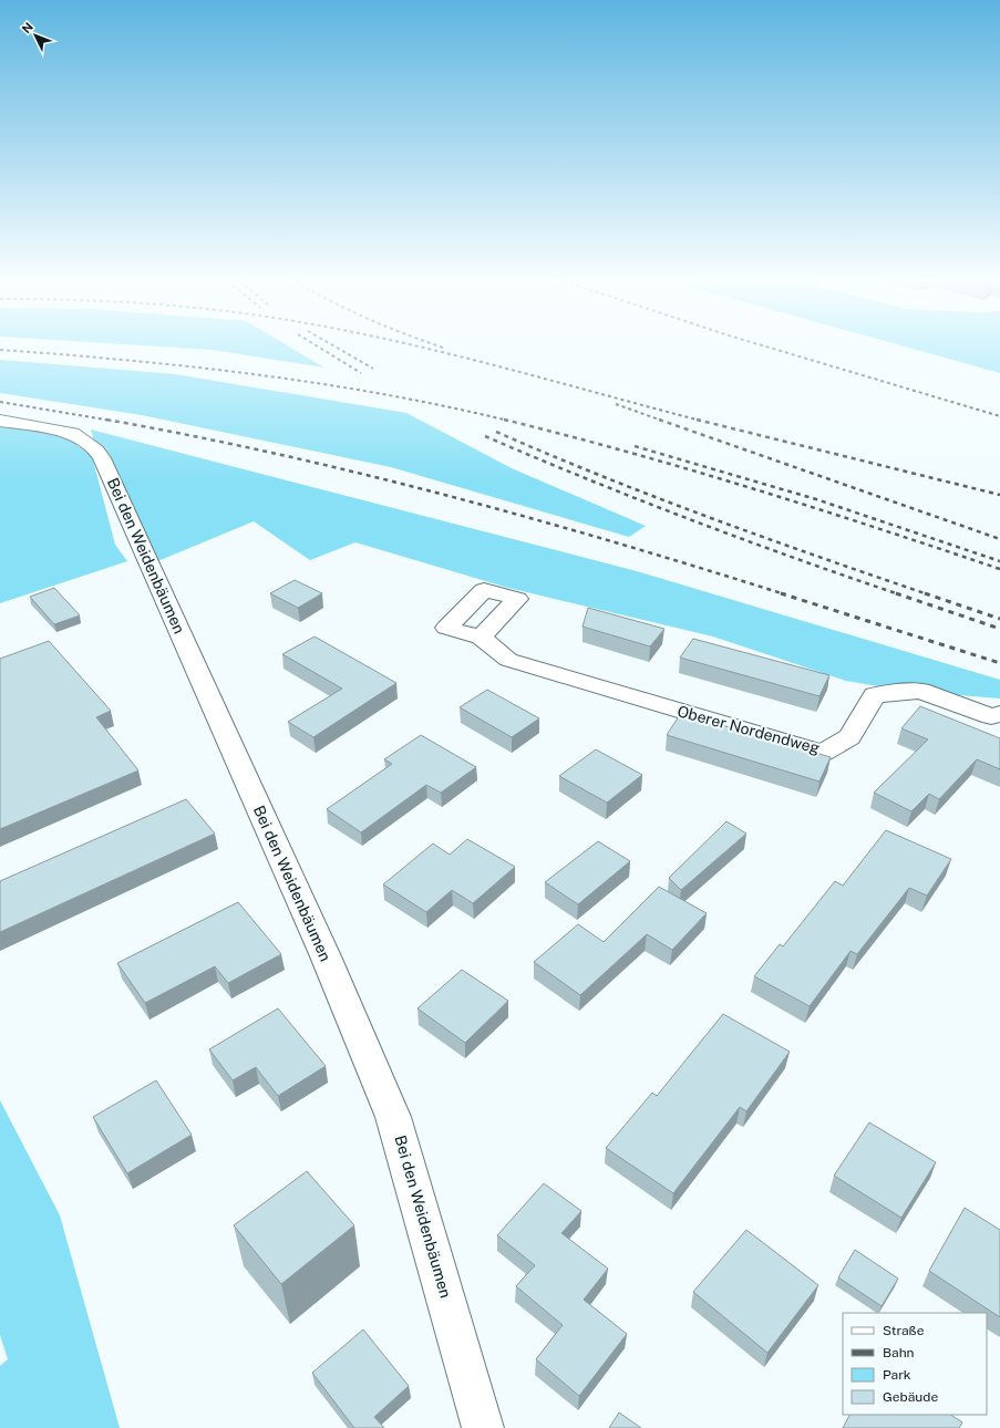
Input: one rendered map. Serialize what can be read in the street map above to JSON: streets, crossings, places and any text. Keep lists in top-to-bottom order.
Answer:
{
  "streets": {
    "street": ["Bei den Weidenbäumen", "Oberer Nordendweg"]
  },
  "legend": [
    "Straße",
    "Bahn",
    "Park",
    "Gebäude"
  ],
  "north": "top left"
}
